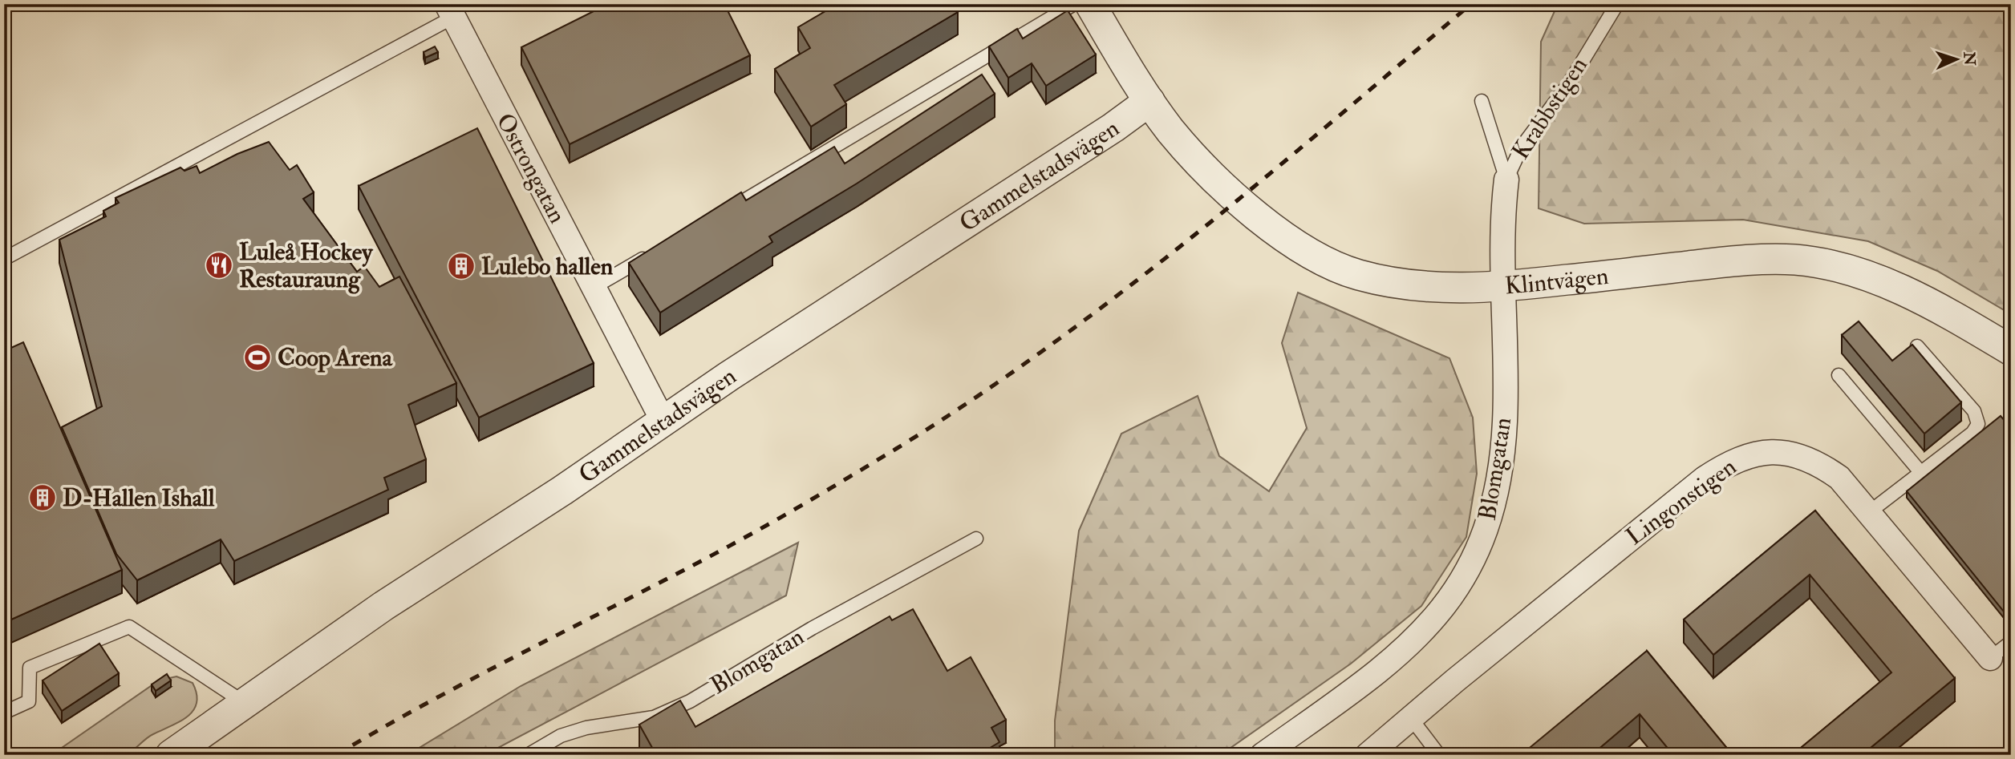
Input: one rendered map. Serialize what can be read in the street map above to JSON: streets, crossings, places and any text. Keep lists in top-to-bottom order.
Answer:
{
  "streets": {
    "street": [
      "Krabbstigen",
      "Ostrongatan",
      "Gammelstadsvägen",
      "Klintvägen",
      "Blomgatan",
      "Lingonstigen"
    ]
  },
  "crossings": [
    ["Krabbstigen", "Klintvägen"],
    ["Krabbstigen", "Blomgatan"],
    ["Ostrongatan", "Gammelstadsvägen"],
    ["Gammelstadsvägen", "Klintvägen"],
    ["Klintvägen", "Blomgatan"]
  ],
  "places": {
    "restaurant": ["Luleå Hockey Restauraung"],
    "building": ["Lulebo hallen", "D-Hallen Ishall"],
    "sports": ["Coop Arena"]
  },
  "north": "right"
}
